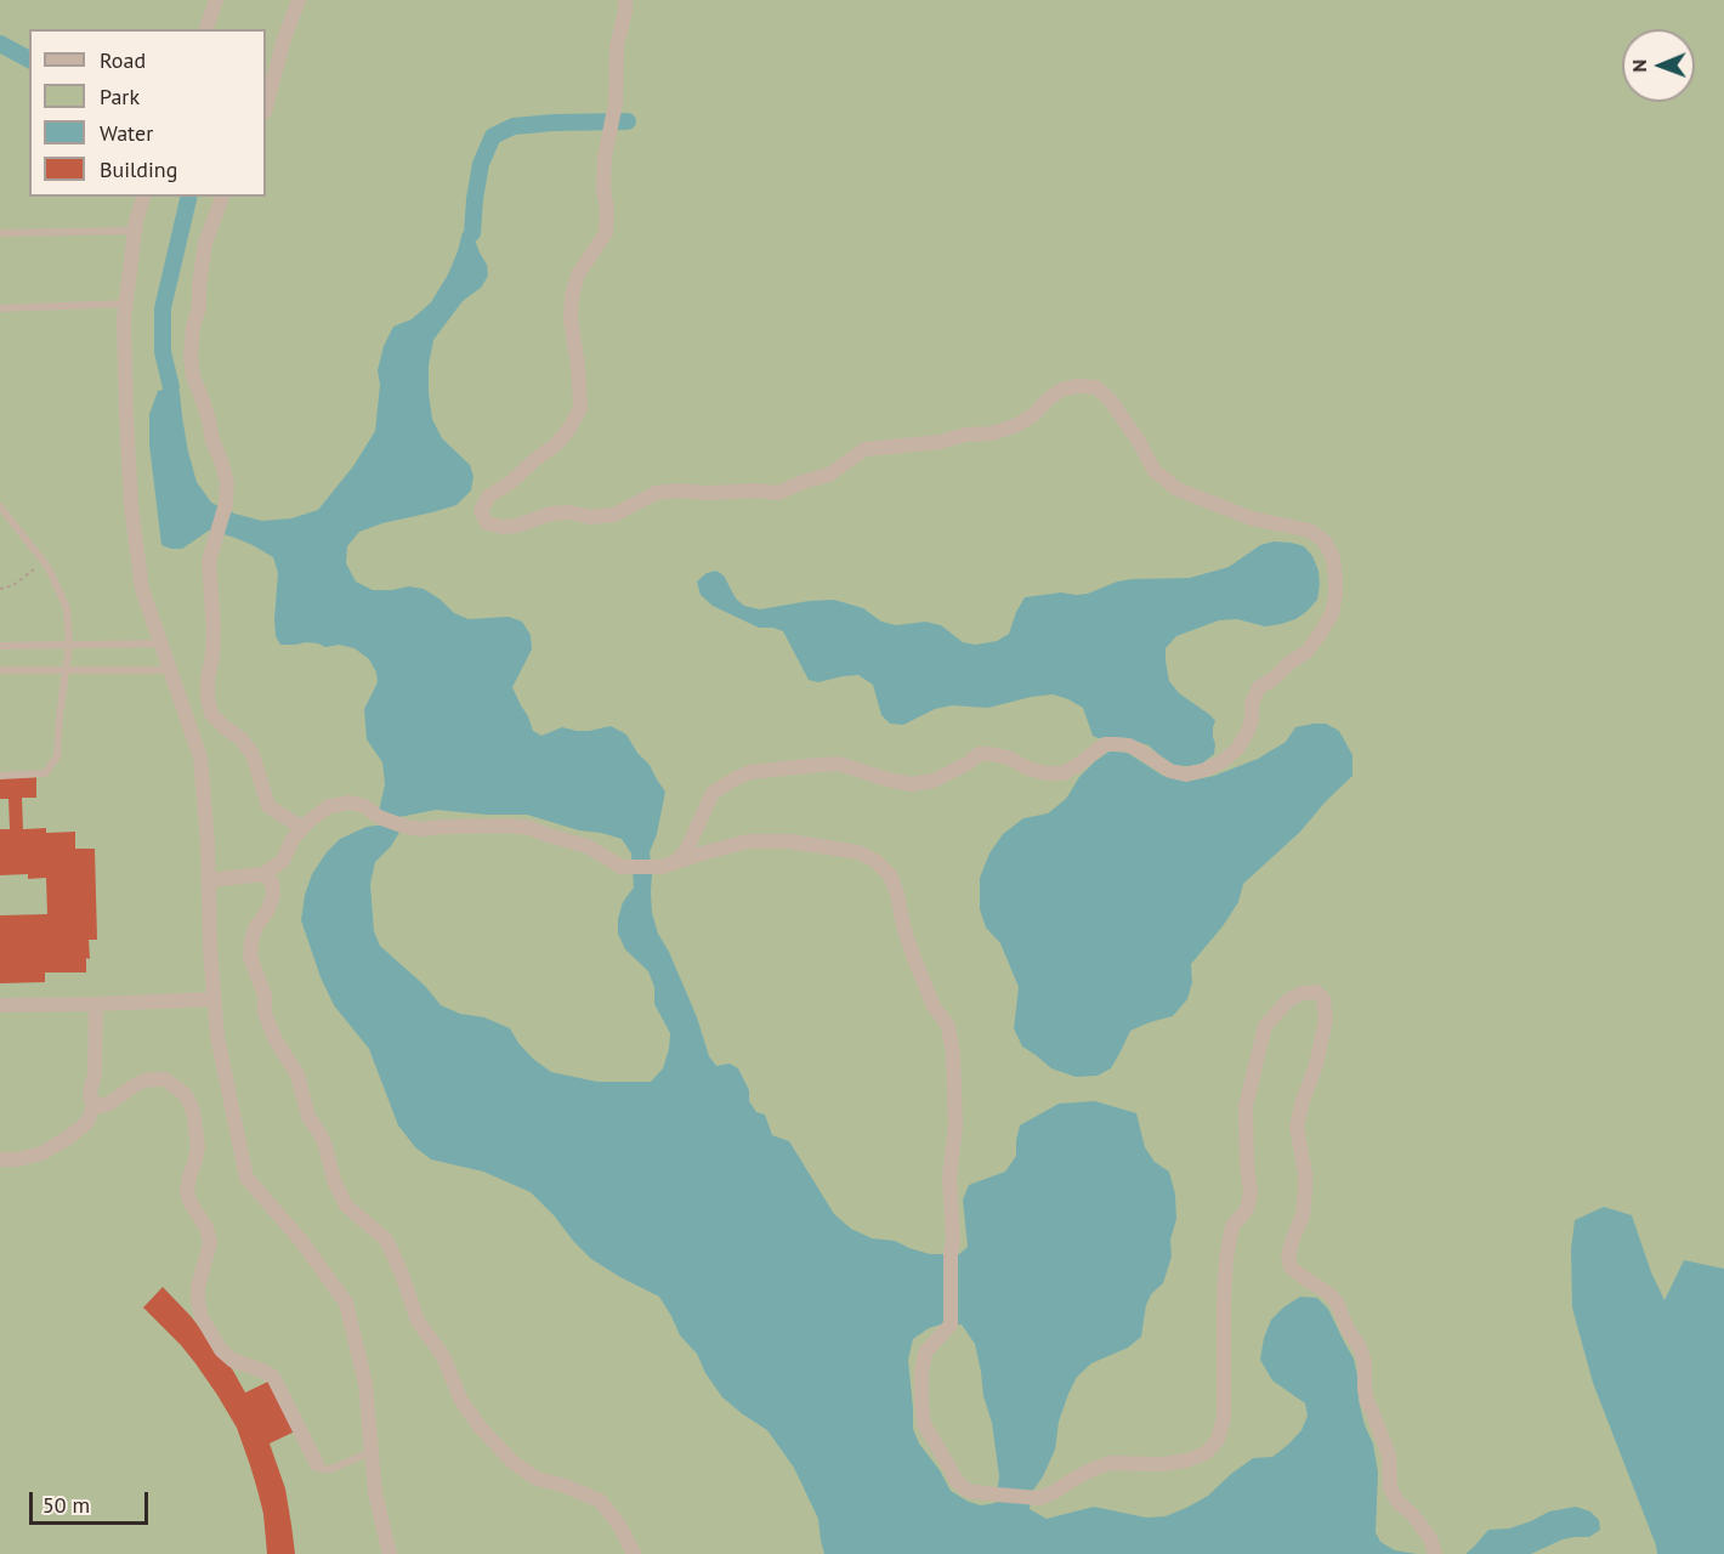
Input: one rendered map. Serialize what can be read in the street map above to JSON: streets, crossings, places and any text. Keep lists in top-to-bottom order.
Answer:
{
  "legend": [
    "Road",
    "Park",
    "Water",
    "Building"
  ],
  "scale_bar": "50 m",
  "north": "left"
}
